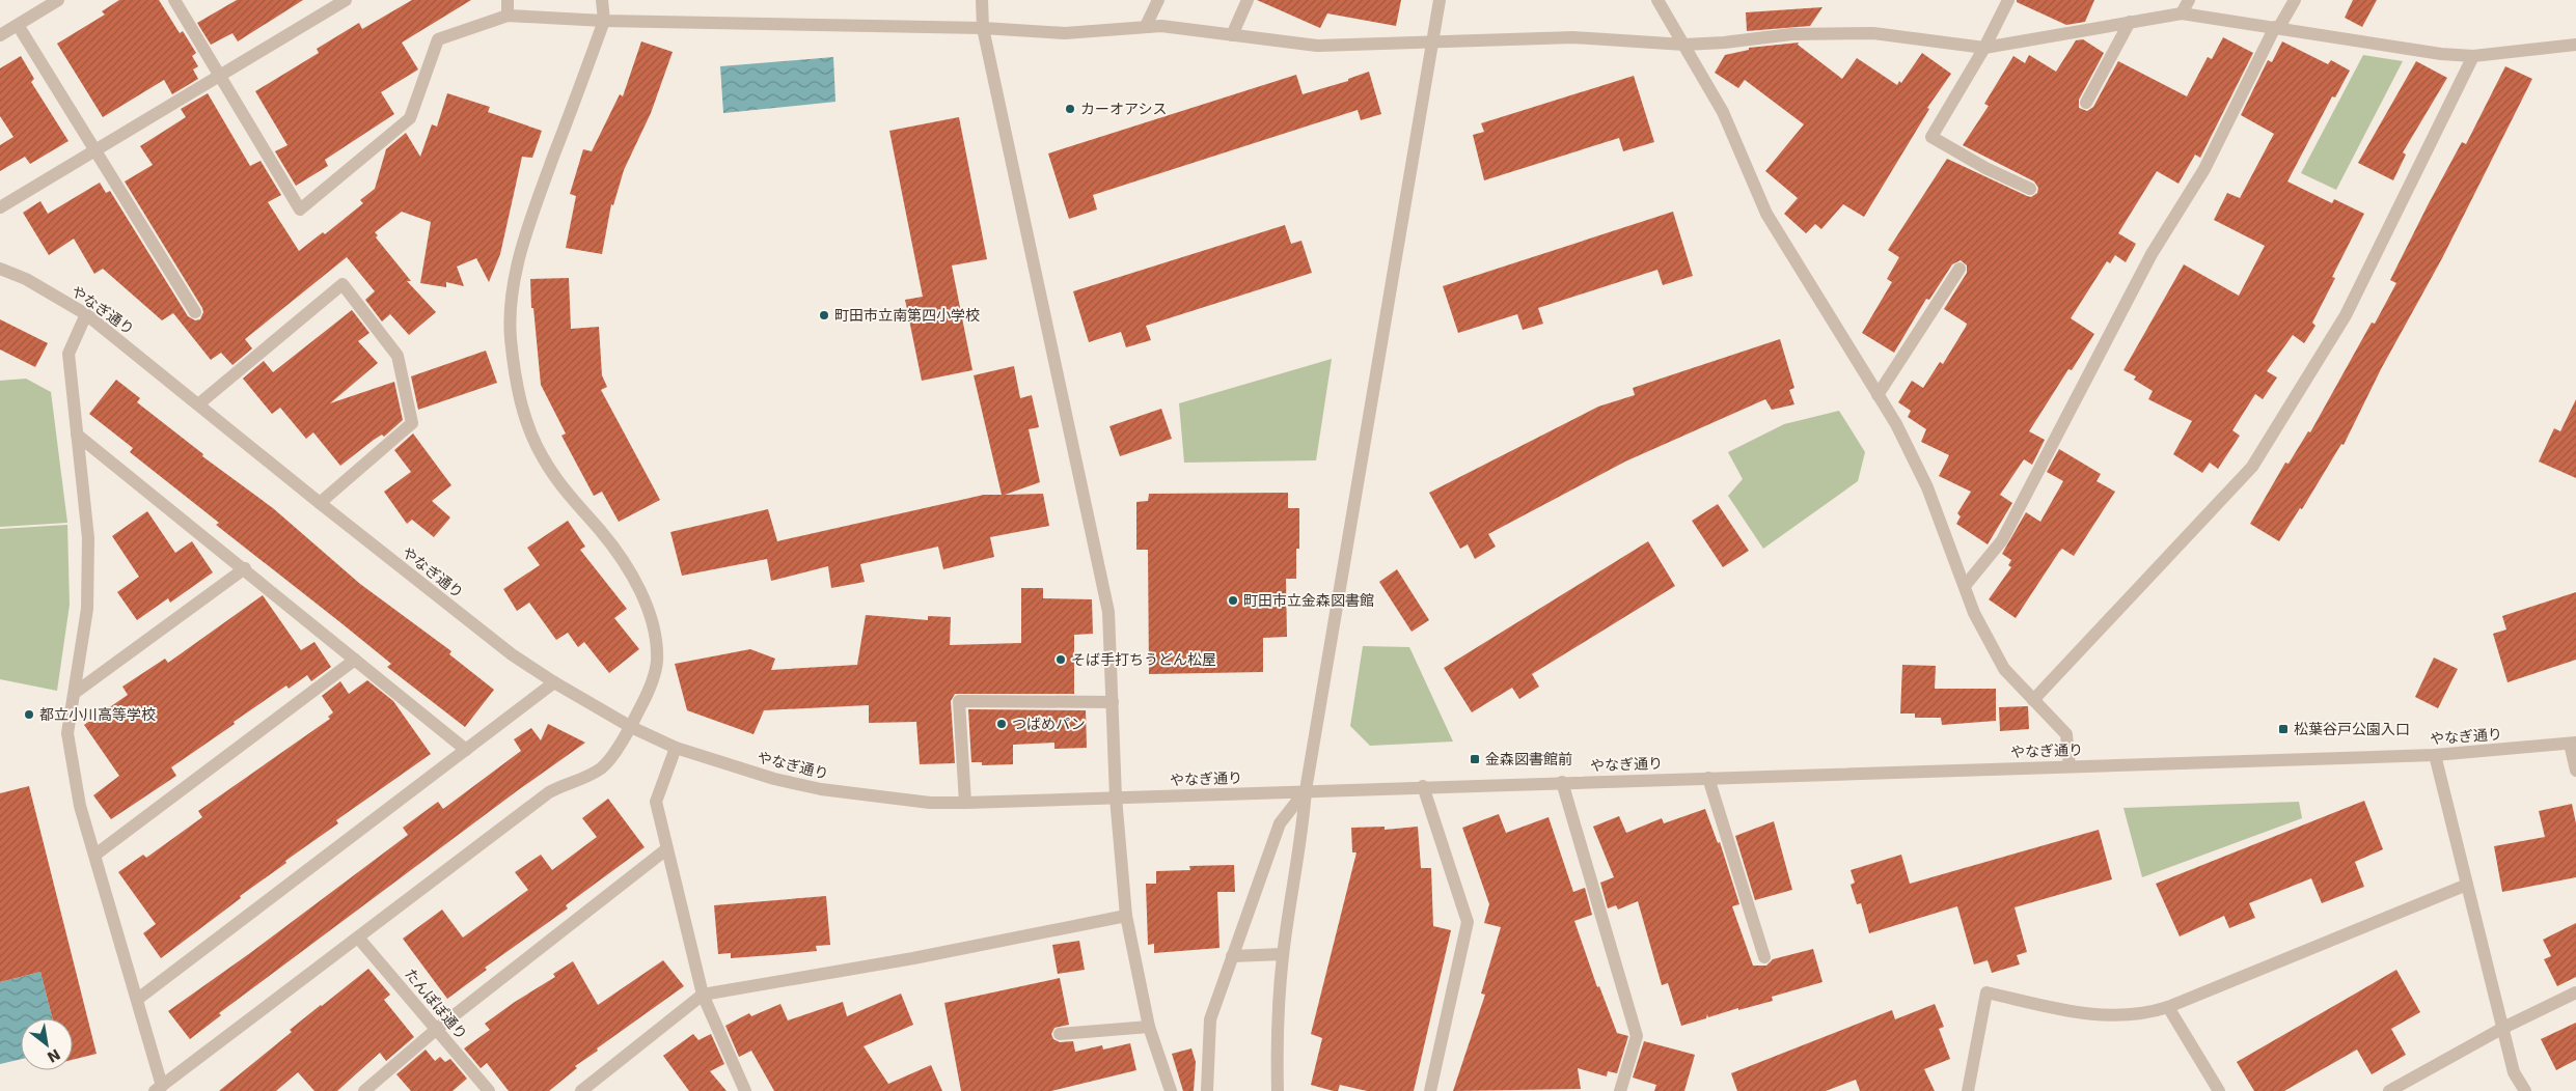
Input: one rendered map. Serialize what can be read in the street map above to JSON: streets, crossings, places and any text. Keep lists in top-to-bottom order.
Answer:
{
  "streets": {
    "street": ["やなぎ通り", "たんぽぽ通り"]
  },
  "places": {
    "other": [
      "カーオアシス",
      "町田市立南第四小学校",
      "町田市立金森図書館",
      "そば手打ちうどん松屋",
      "都立小川高等学校",
      "つばめパン"
    ],
    "transit": ["松葉谷戸公園入口", "金森図書館前"]
  },
  "north": "bottom right"
}
